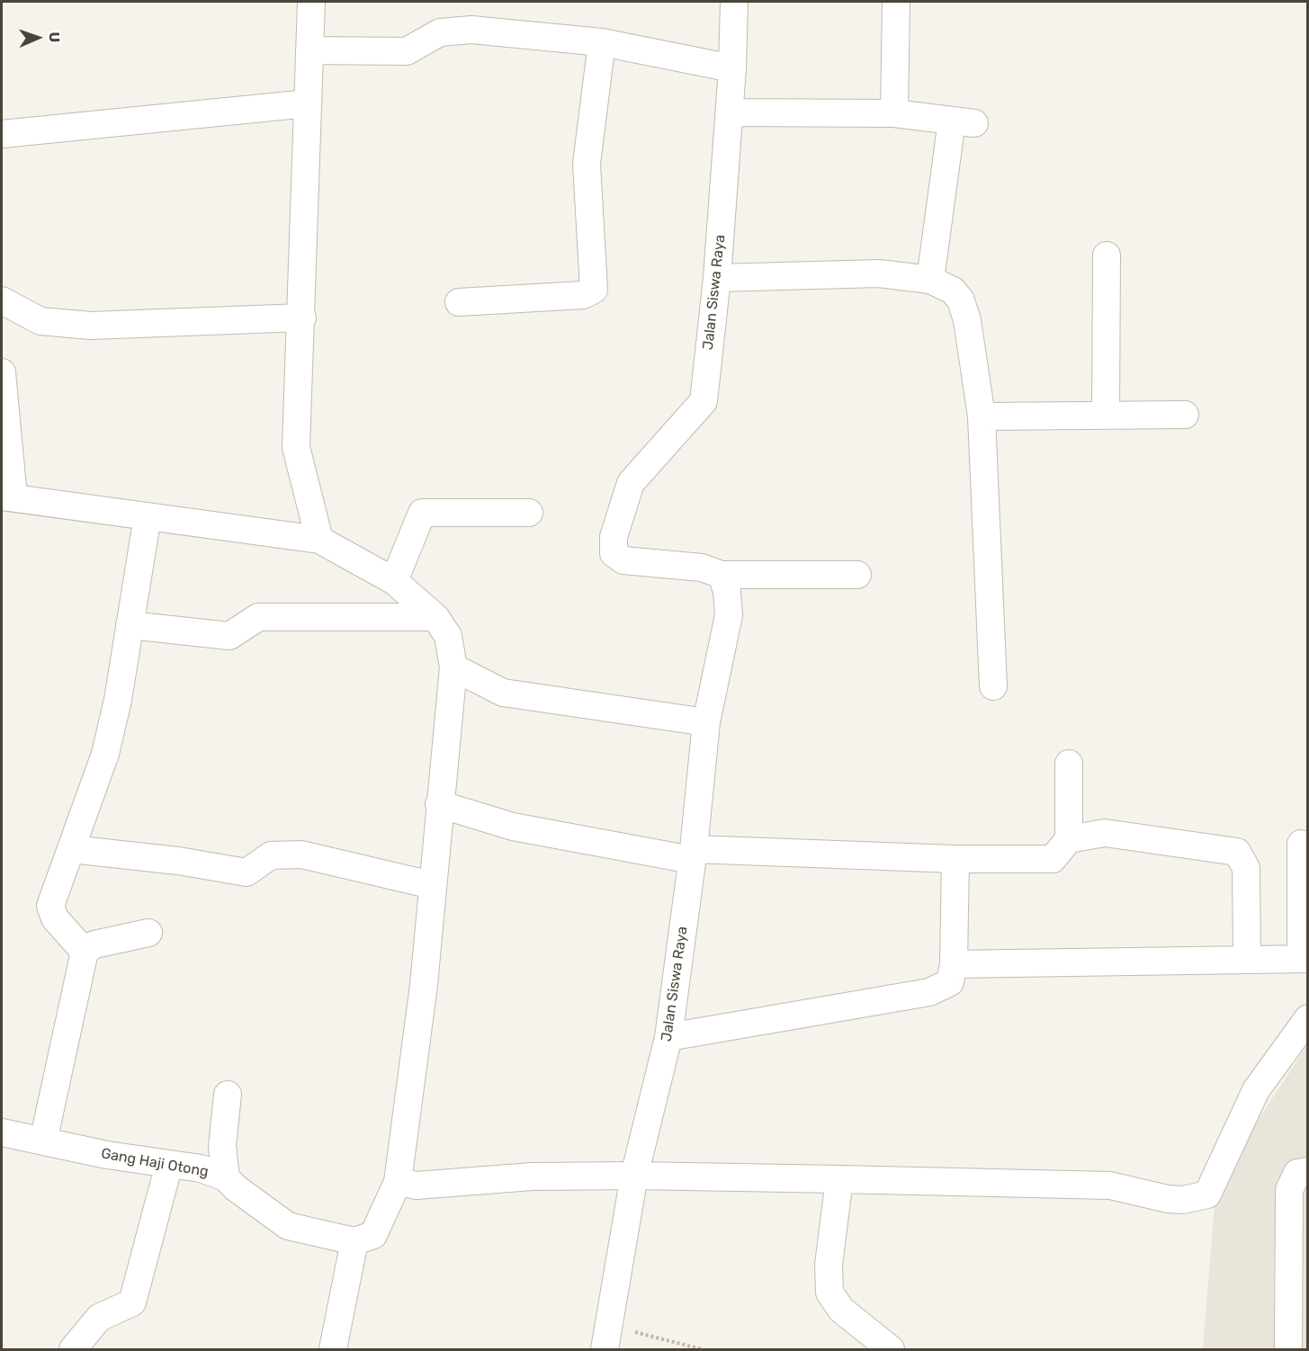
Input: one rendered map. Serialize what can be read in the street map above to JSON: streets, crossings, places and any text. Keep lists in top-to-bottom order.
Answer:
{
  "streets": {
    "street": ["Jalan Siswa Raya", "Gang Haji Otong"]
  },
  "north": "right"
}
